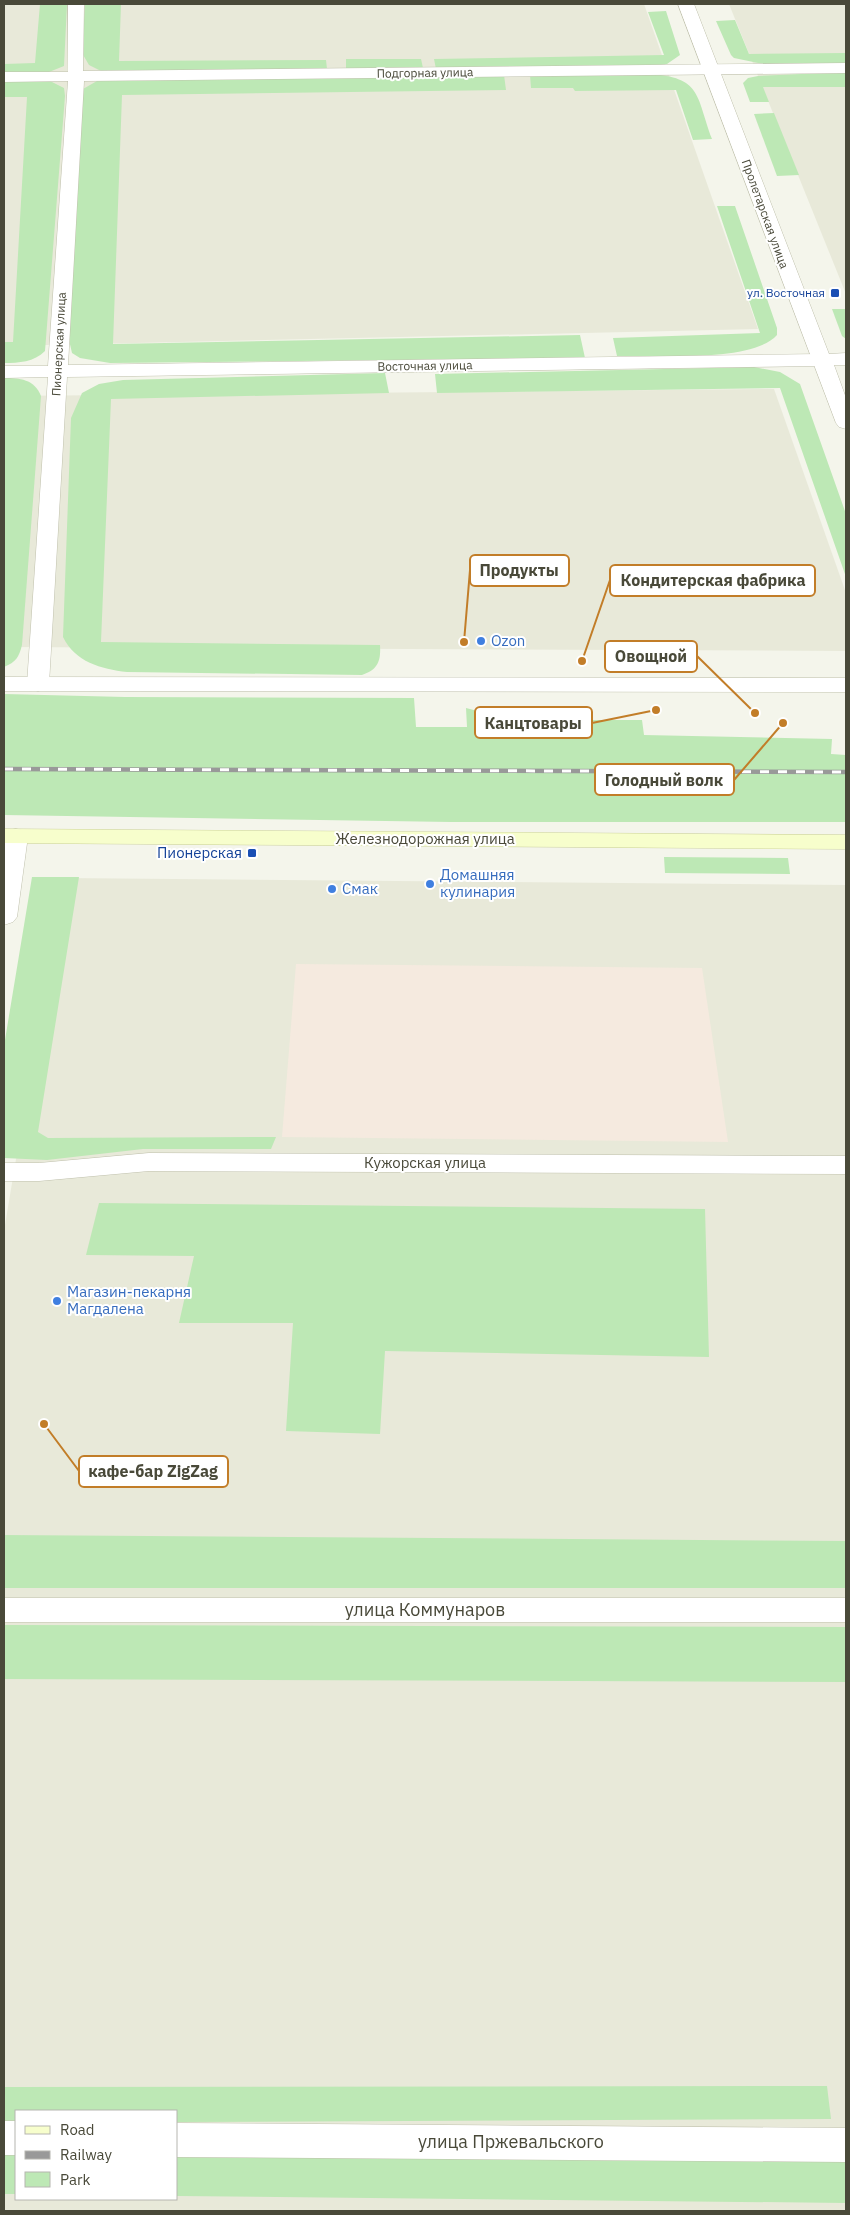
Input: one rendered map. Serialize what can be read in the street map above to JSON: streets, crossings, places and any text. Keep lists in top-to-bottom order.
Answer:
{
  "streets": {
    "main road": ["Железнодорожная улица"],
    "street": [
      "Подгорная улица",
      "Пролетарская улица",
      "Пионерская улица",
      "Восточная улица",
      "Кужорская улица",
      "улица Коммунаров",
      "улица Пржевальского"
    ]
  },
  "crossings": [
    ["Подгорная улица", "Пролетарская улица"],
    ["Подгорная улица", "Пионерская улица"],
    ["Пролетарская улица", "Восточная улица"],
    ["Пионерская улица", "Восточная улица"]
  ],
  "places": {
    "transit": ["ул. Восточная", "Пионерская"],
    "other": [
      "Ozon",
      "Продукты",
      "Кондитерская фабрика",
      "Канцтовары",
      "Овощной",
      "Голодный волк",
      "Домашняя кулинария",
      "Смак",
      "Магазин-пекарня Магдалена",
      "кафе-бар ZigZag"
    ]
  },
  "legend": ["Road", "Railway", "Park"]
}
